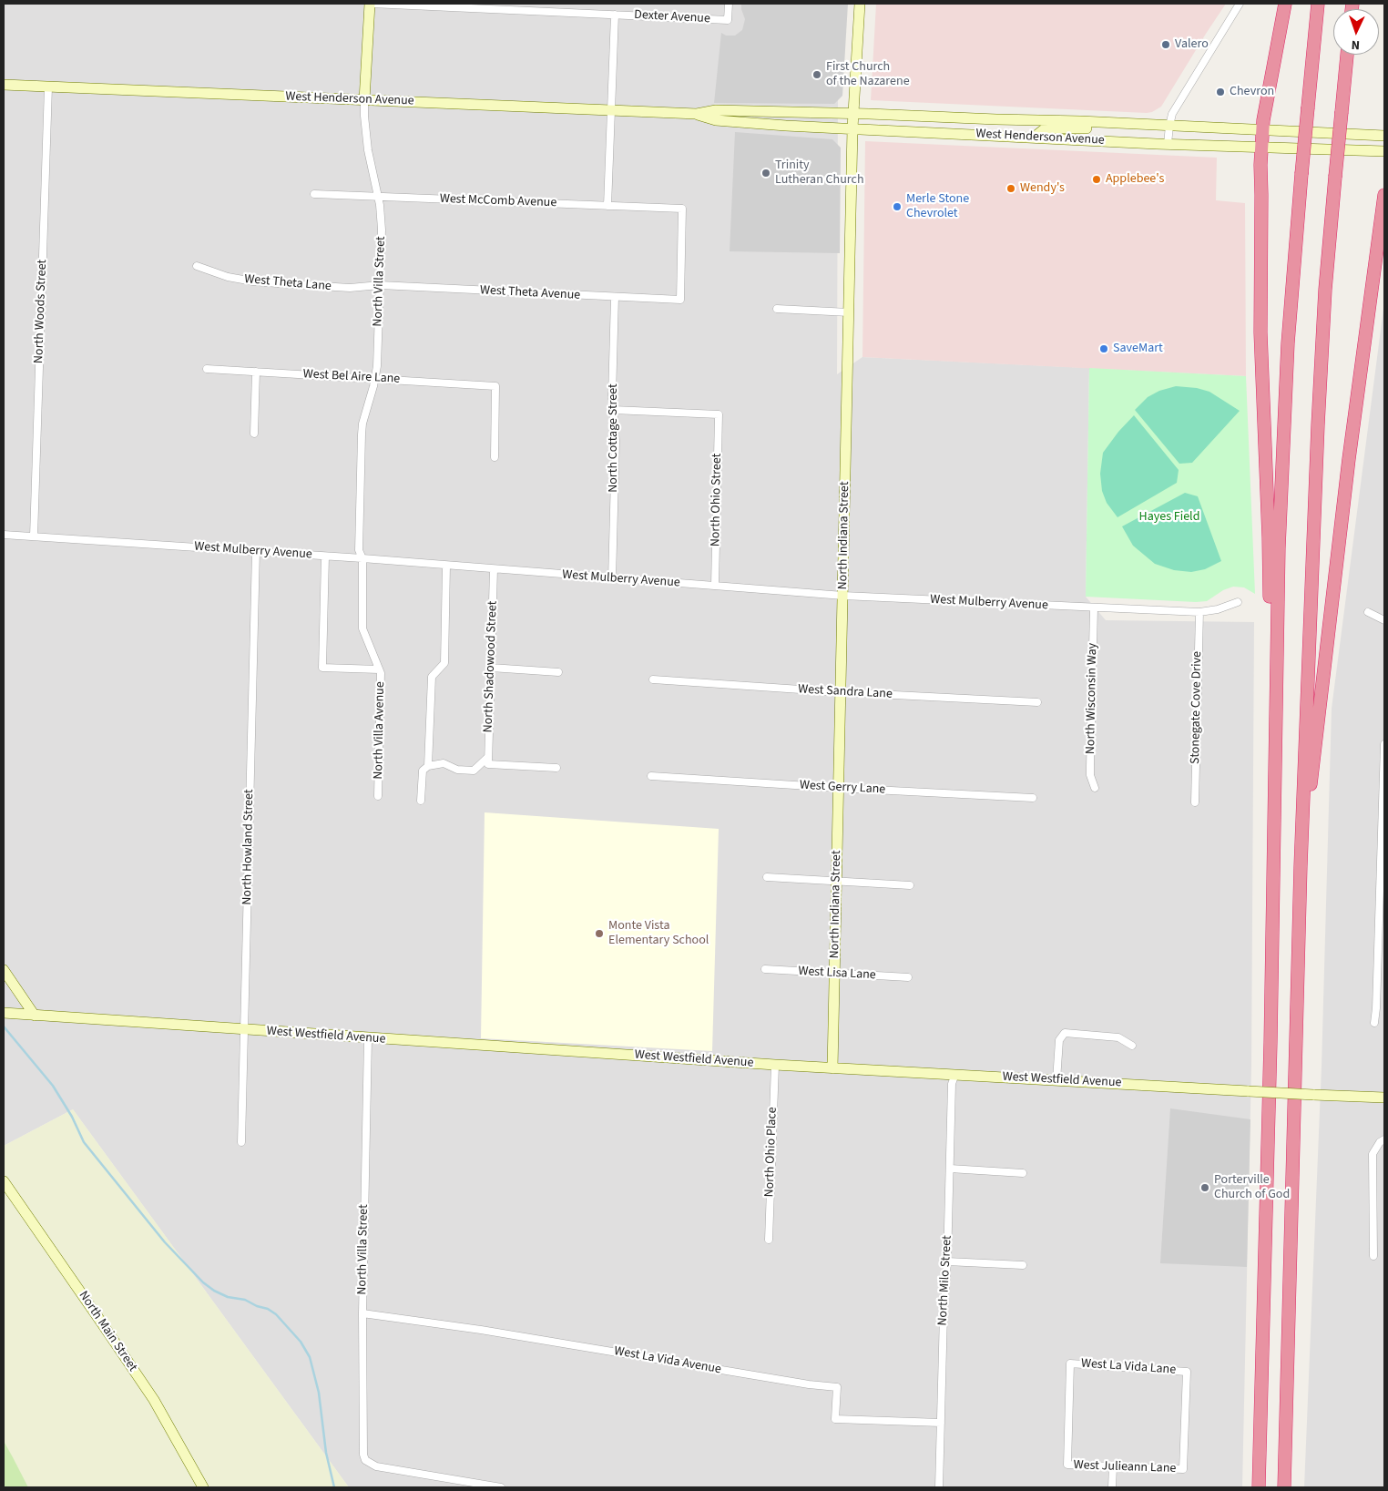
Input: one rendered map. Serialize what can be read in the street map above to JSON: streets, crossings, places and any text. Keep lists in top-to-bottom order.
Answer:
{
  "streets": {
    "main road": [
      "West Henderson Avenue",
      "North Villa Street",
      "North Indiana Street",
      "West Westfield Avenue",
      "North Main Street"
    ],
    "street": [
      "Dexter Avenue",
      "West McComb Avenue",
      "West Theta Lane",
      "West Theta Avenue",
      "North Woods Street",
      "West Bel Aire Lane",
      "North Cottage Street",
      "North Ohio Street",
      "West Mulberry Avenue",
      "North Shadowood Street",
      "West Sandra Lane",
      "North Wisconsin Way",
      "Stonegate Cove Drive",
      "North Villa Avenue",
      "West Gerry Lane",
      "North Howland Street",
      "West Lisa Lane",
      "North Ohio Place",
      "North Milo Street",
      "West La Vida Avenue",
      "West La Vida Lane",
      "West Julieann Lane"
    ]
  },
  "crossings": [
    ["Dexter Avenue", "North Villa Street"],
    ["West Henderson Avenue", "North Villa Street"],
    ["West Henderson Avenue", "North Woods Street"],
    ["West Henderson Avenue", "North Indiana Street"],
    ["West McComb Avenue", "North Villa Street"],
    ["West McComb Avenue", "West Theta Avenue"],
    ["North Villa Street", "West Theta Lane"],
    ["North Villa Street", "West Theta Avenue"],
    ["North Villa Street", "West Bel Aire Lane"],
    ["North Villa Street", "West Mulberry Avenue"],
    ["North Villa Street", "North Villa Avenue"],
    ["North Villa Street", "West Westfield Avenue"],
    ["North Villa Street", "West La Vida Avenue"],
    ["West Theta Lane", "West Theta Avenue"],
    ["West Theta Avenue", "North Cottage Street"],
    ["North Woods Street", "West Mulberry Avenue"],
    ["North Cottage Street", "North Ohio Street"],
    ["North Cottage Street", "West Mulberry Avenue"],
    ["North Ohio Street", "West Mulberry Avenue"],
    ["North Indiana Street", "West Mulberry Avenue"],
    ["North Indiana Street", "West Sandra Lane"],
    ["North Indiana Street", "West Gerry Lane"],
    ["North Indiana Street", "West Lisa Lane"],
    ["North Indiana Street", "West Westfield Avenue"],
    ["West Mulberry Avenue", "North Shadowood Street"],
    ["West Mulberry Avenue", "North Wisconsin Way"],
    ["West Mulberry Avenue", "Stonegate Cove Drive"],
    ["West Mulberry Avenue", "North Villa Avenue"],
    ["West Mulberry Avenue", "North Howland Street"],
    ["North Howland Street", "West Westfield Avenue"],
    ["West Westfield Avenue", "North Ohio Place"],
    ["West Westfield Avenue", "North Milo Street"],
    ["North Milo Street", "West La Vida Avenue"],
    ["West La Vida Lane", "West Julieann Lane"]
  ],
  "parks": ["Hayes Field"],
  "places": [
    "Valero",
    "First Church of the Nazarene",
    "Chevron",
    "Trinity Lutheran Church",
    "Applebee's",
    "Wendy's",
    "Merle Stone Chevrolet",
    "SaveMart",
    "Monte Vista Elementary School",
    "Porterville Church of God"
  ],
  "north": "bottom"
}
